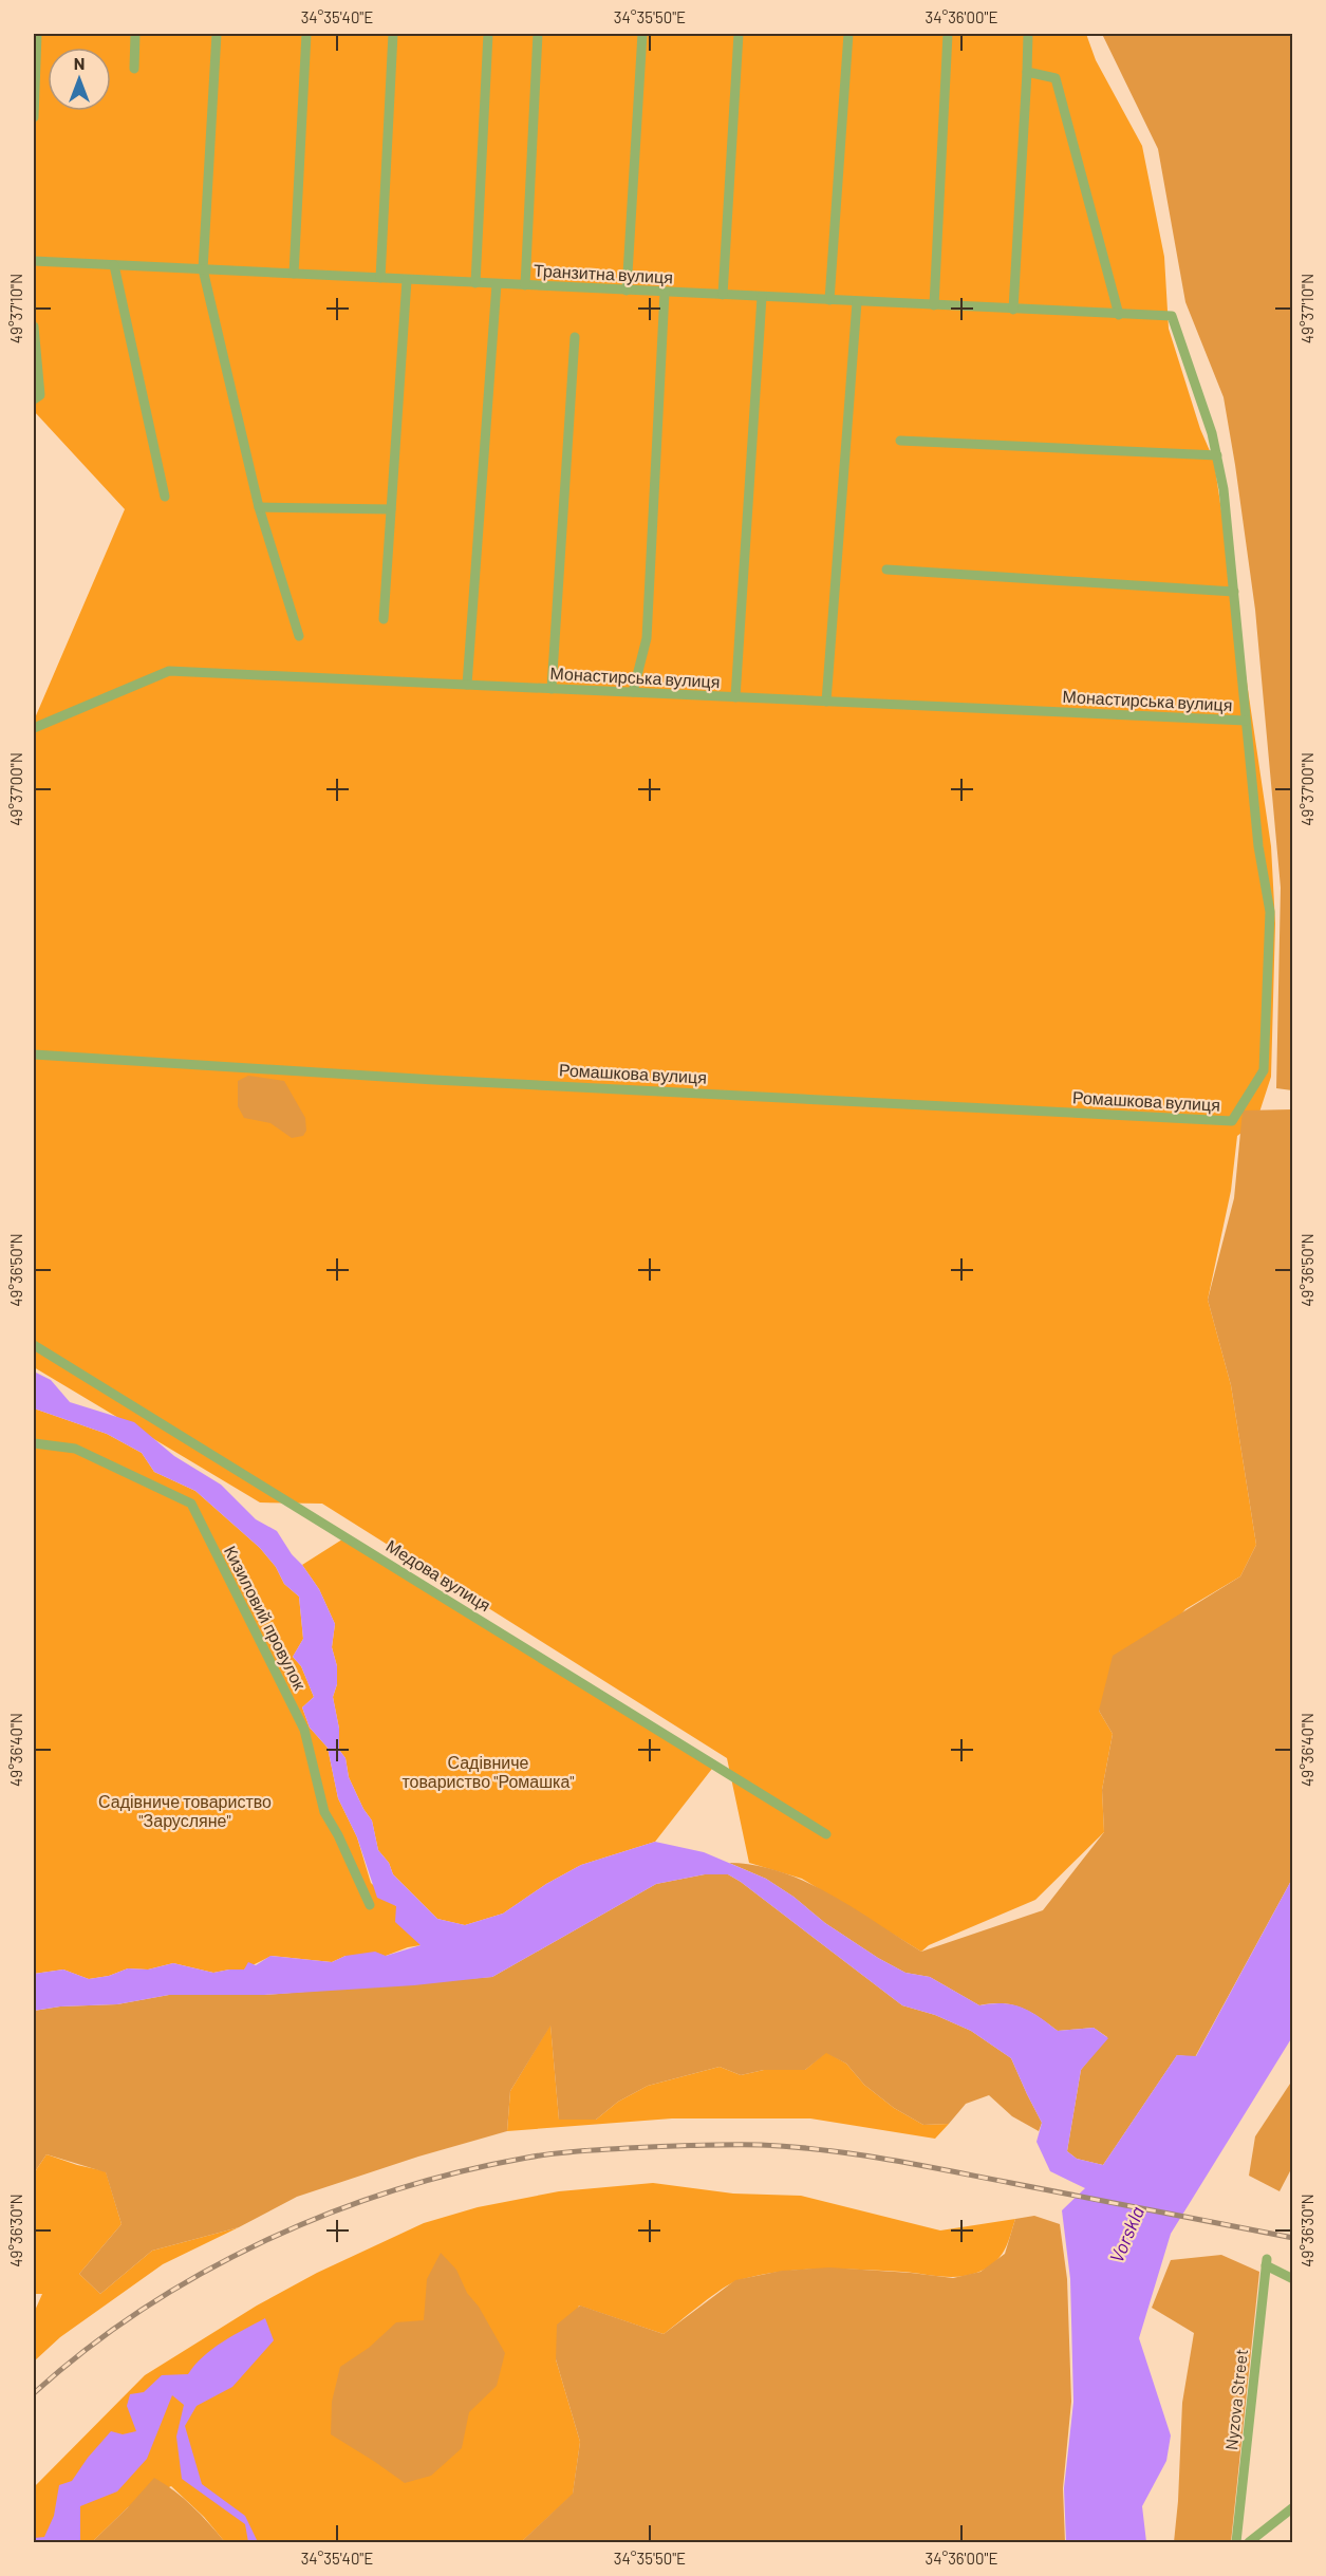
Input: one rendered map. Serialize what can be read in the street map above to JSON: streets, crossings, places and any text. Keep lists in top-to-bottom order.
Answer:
{
  "streets": {
    "street": [
      "Транзитна вулиця",
      "Монастирська вулиця",
      "Ромашкова вулиця",
      "Медова вулиця",
      "Кизиловий провулок",
      "Nyzova Street"
    ]
  },
  "crossings": [
    ["Монастирська вулиця", "Ромашкова вулиця"]
  ],
  "water": ["Vorskla"],
  "parks": ["Садівниче товариство \"Ромашка\"", "Садівниче товариство \"Зарусляне\""],
  "north": "top",
  "coordinates": [
    "34°35'40\"E",
    "34°35'50\"E",
    "34°36'00\"E",
    "49°37'10\"N",
    "49°37'00\"N",
    "49°36'50\"N",
    "49°36'40\"N",
    "49°36'30\"N"
  ]
}
